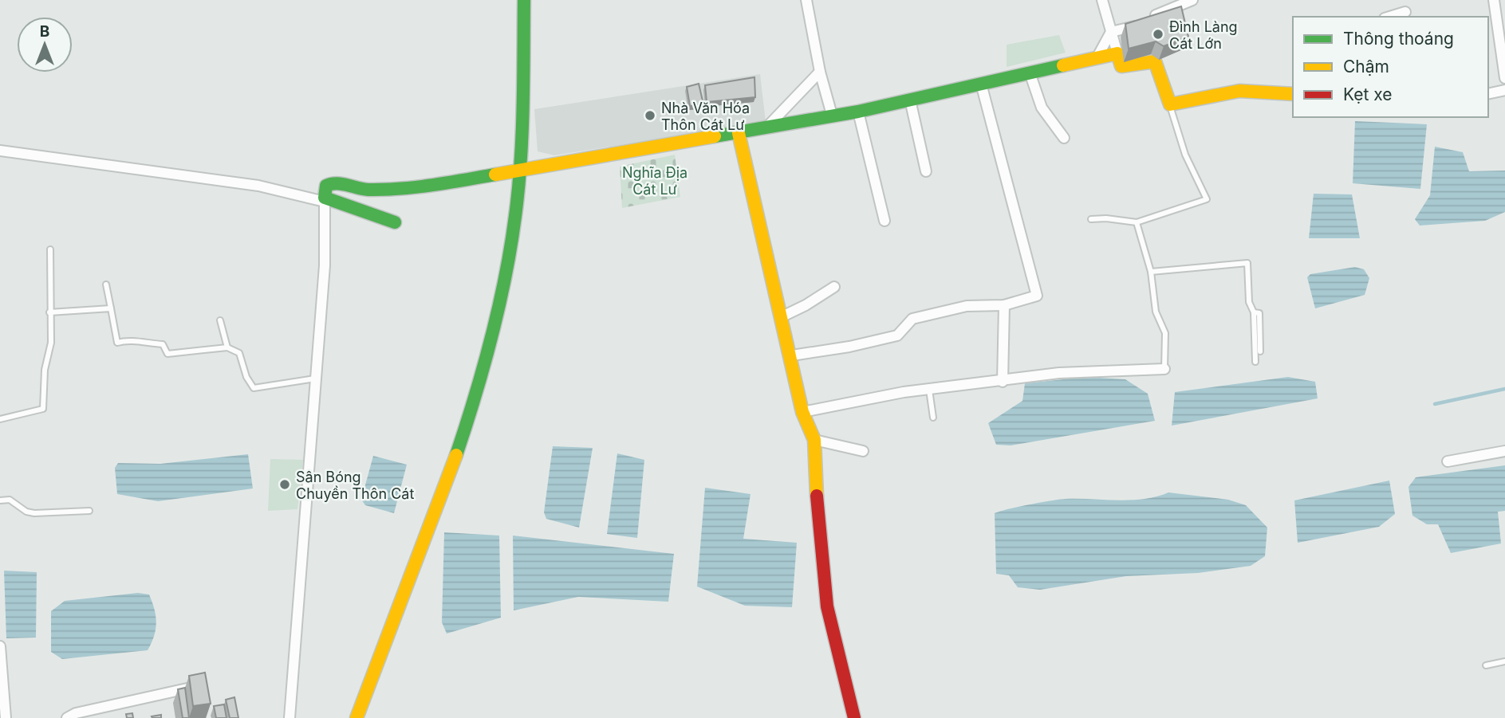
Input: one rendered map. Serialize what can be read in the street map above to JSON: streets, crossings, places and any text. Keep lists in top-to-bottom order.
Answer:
{
  "parks": ["Nghĩa Địa Cát Lư"],
  "places": ["Đình Làng Cát Lớn", "Nhà Văn Hóa Thôn Cát Lư", "Sân Bóng Chuyền Thôn Cát"],
  "legend": ["Thông thoáng", "Chậm", "Kẹt xe"],
  "north": "top"
}
